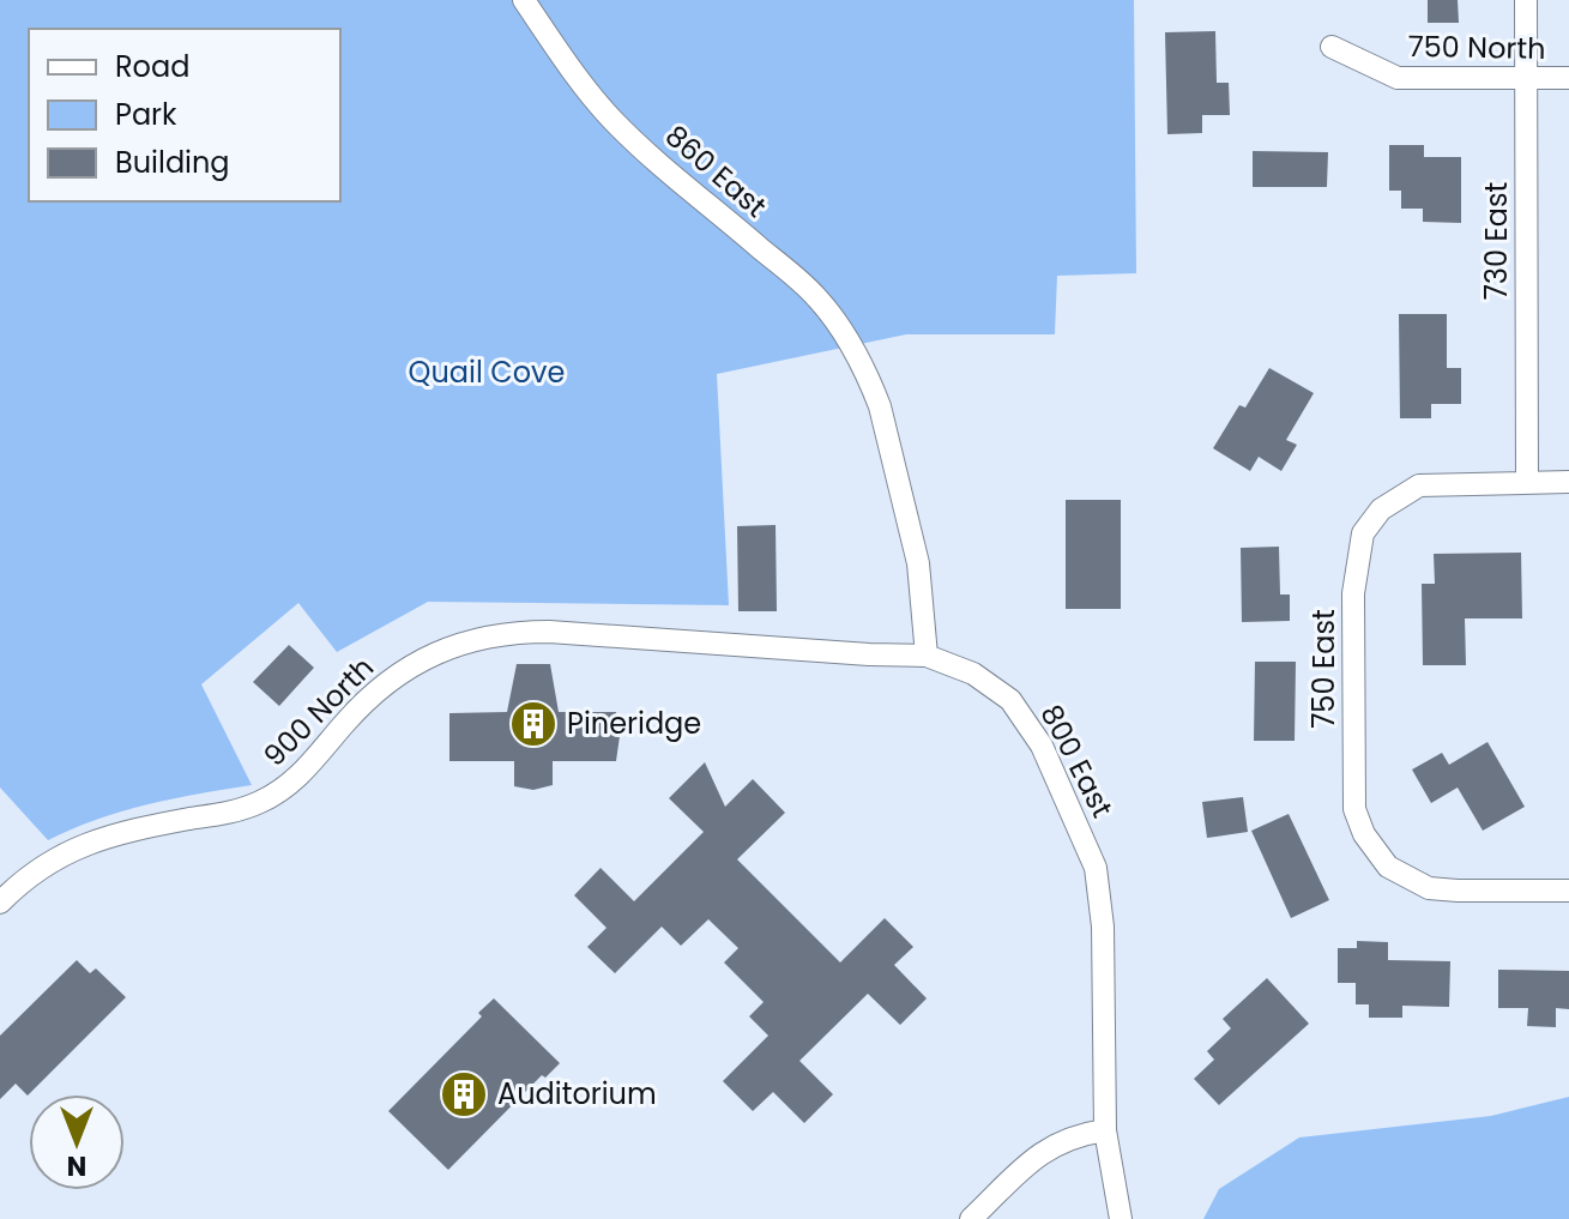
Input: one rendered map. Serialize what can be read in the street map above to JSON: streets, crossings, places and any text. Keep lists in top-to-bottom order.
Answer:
{
  "streets": {
    "street": [
      "750 North",
      "860 East",
      "730 East",
      "750 East",
      "900 North",
      "800 East"
    ]
  },
  "crossings": [
    ["750 North", "730 East"],
    ["860 East", "900 North"],
    ["860 East", "800 East"],
    ["730 East", "750 East"],
    ["900 North", "800 East"]
  ],
  "parks": ["Quail Cove"],
  "places": {
    "building": ["Pineridge", "Auditorium"]
  },
  "legend": ["Road", "Park", "Building"],
  "north": "bottom"
}
